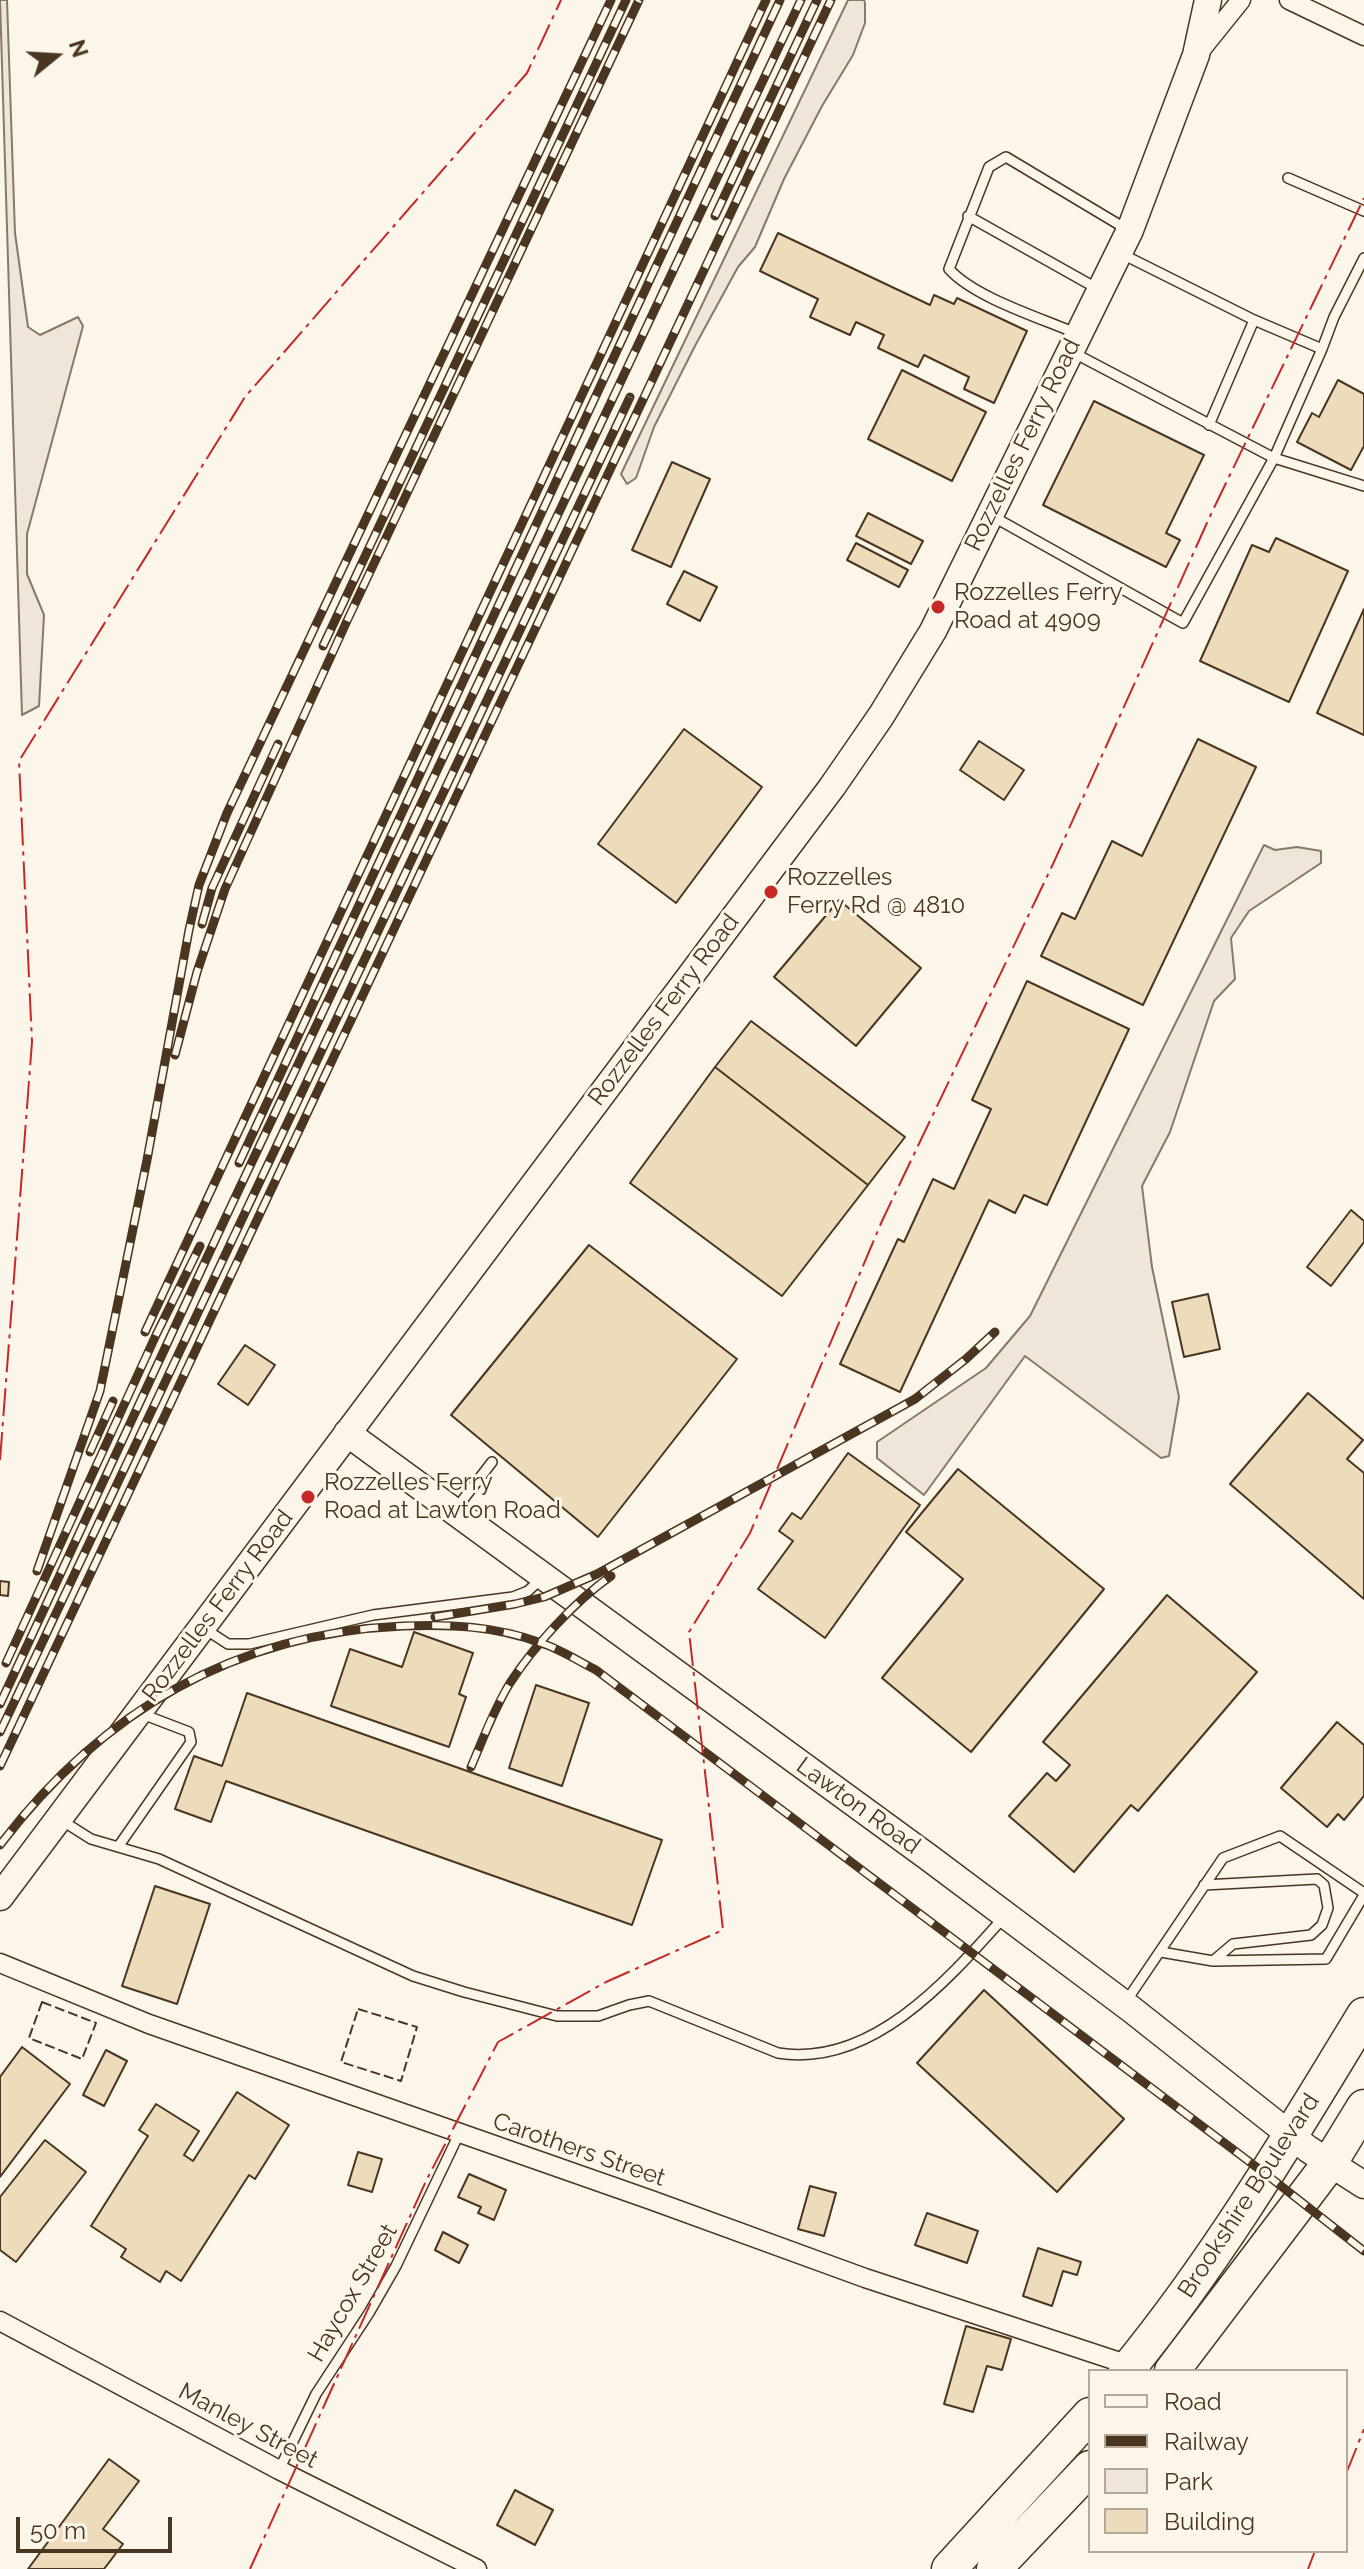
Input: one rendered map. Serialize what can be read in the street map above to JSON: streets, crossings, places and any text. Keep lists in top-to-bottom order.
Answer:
{
  "streets": {
    "highway": ["Brookshire Boulevard"],
    "street": [
      "Rozzelles Ferry Road",
      "Lawton Road",
      "Carothers Street",
      "Manley Street"
    ],
    "lane": ["Haycox Street"]
  },
  "crossings": [
    ["Rozzelles Ferry Road", "Lawton Road"],
    ["Lawton Road", "Brookshire Boulevard"],
    ["Carothers Street", "Brookshire Boulevard"],
    ["Carothers Street", "Haycox Street"],
    ["Haycox Street", "Manley Street"]
  ],
  "places": ["Rozzelles Ferry Road at 4909", "Rozzelles Ferry Rd @ 4810", "Rozzelles Ferry Road at Lawton Road"],
  "legend": [
    "Road",
    "Railway",
    "Park",
    "Building"
  ],
  "scale_bar": "50 m",
  "north": "right"
}
